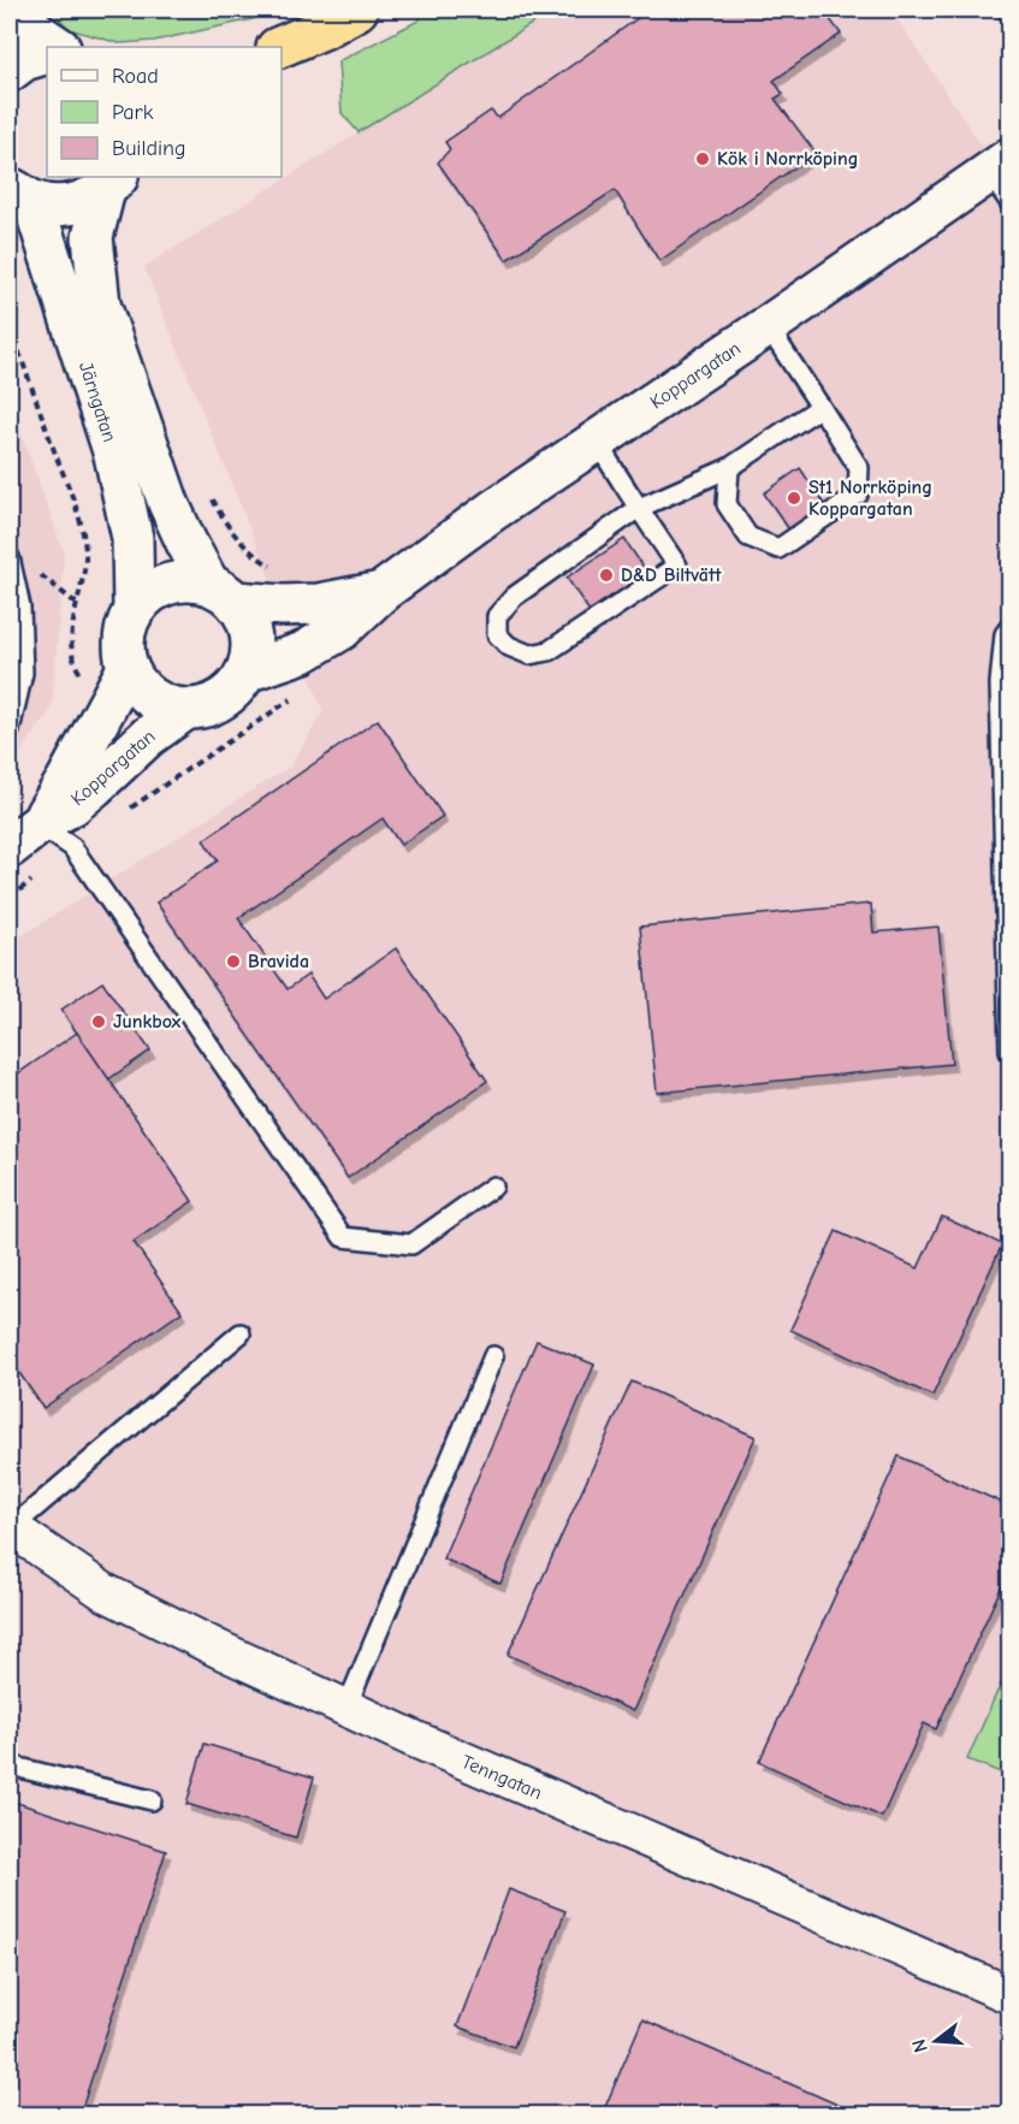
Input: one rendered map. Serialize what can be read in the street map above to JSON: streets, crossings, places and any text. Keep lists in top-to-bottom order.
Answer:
{
  "streets": {
    "street": ["Koppargatan", "Järngatan", "Tenngatan"]
  },
  "crossings": [
    ["Koppargatan", "Järngatan"]
  ],
  "places": [
    "Kök i Norrköping",
    "St1 Norrköping Koppargatan",
    "D&D Biltvätt",
    "Bravida",
    "Junkbox"
  ],
  "legend": ["Road", "Park", "Building"],
  "north": "left"
}
